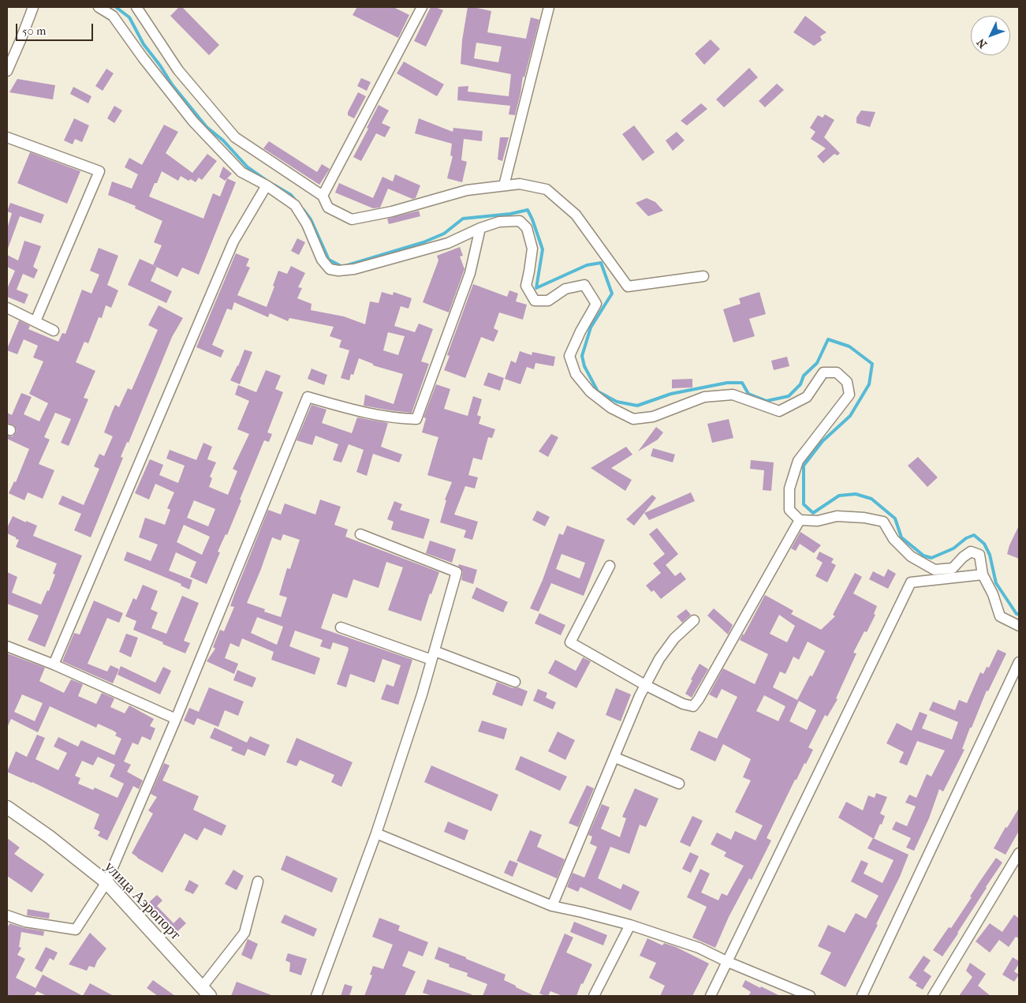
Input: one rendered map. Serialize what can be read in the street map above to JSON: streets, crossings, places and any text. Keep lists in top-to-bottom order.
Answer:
{
  "streets": {
    "main road": ["улица Аэропорт"]
  },
  "scale_bar": "50 m",
  "north": "bottom left"
}
